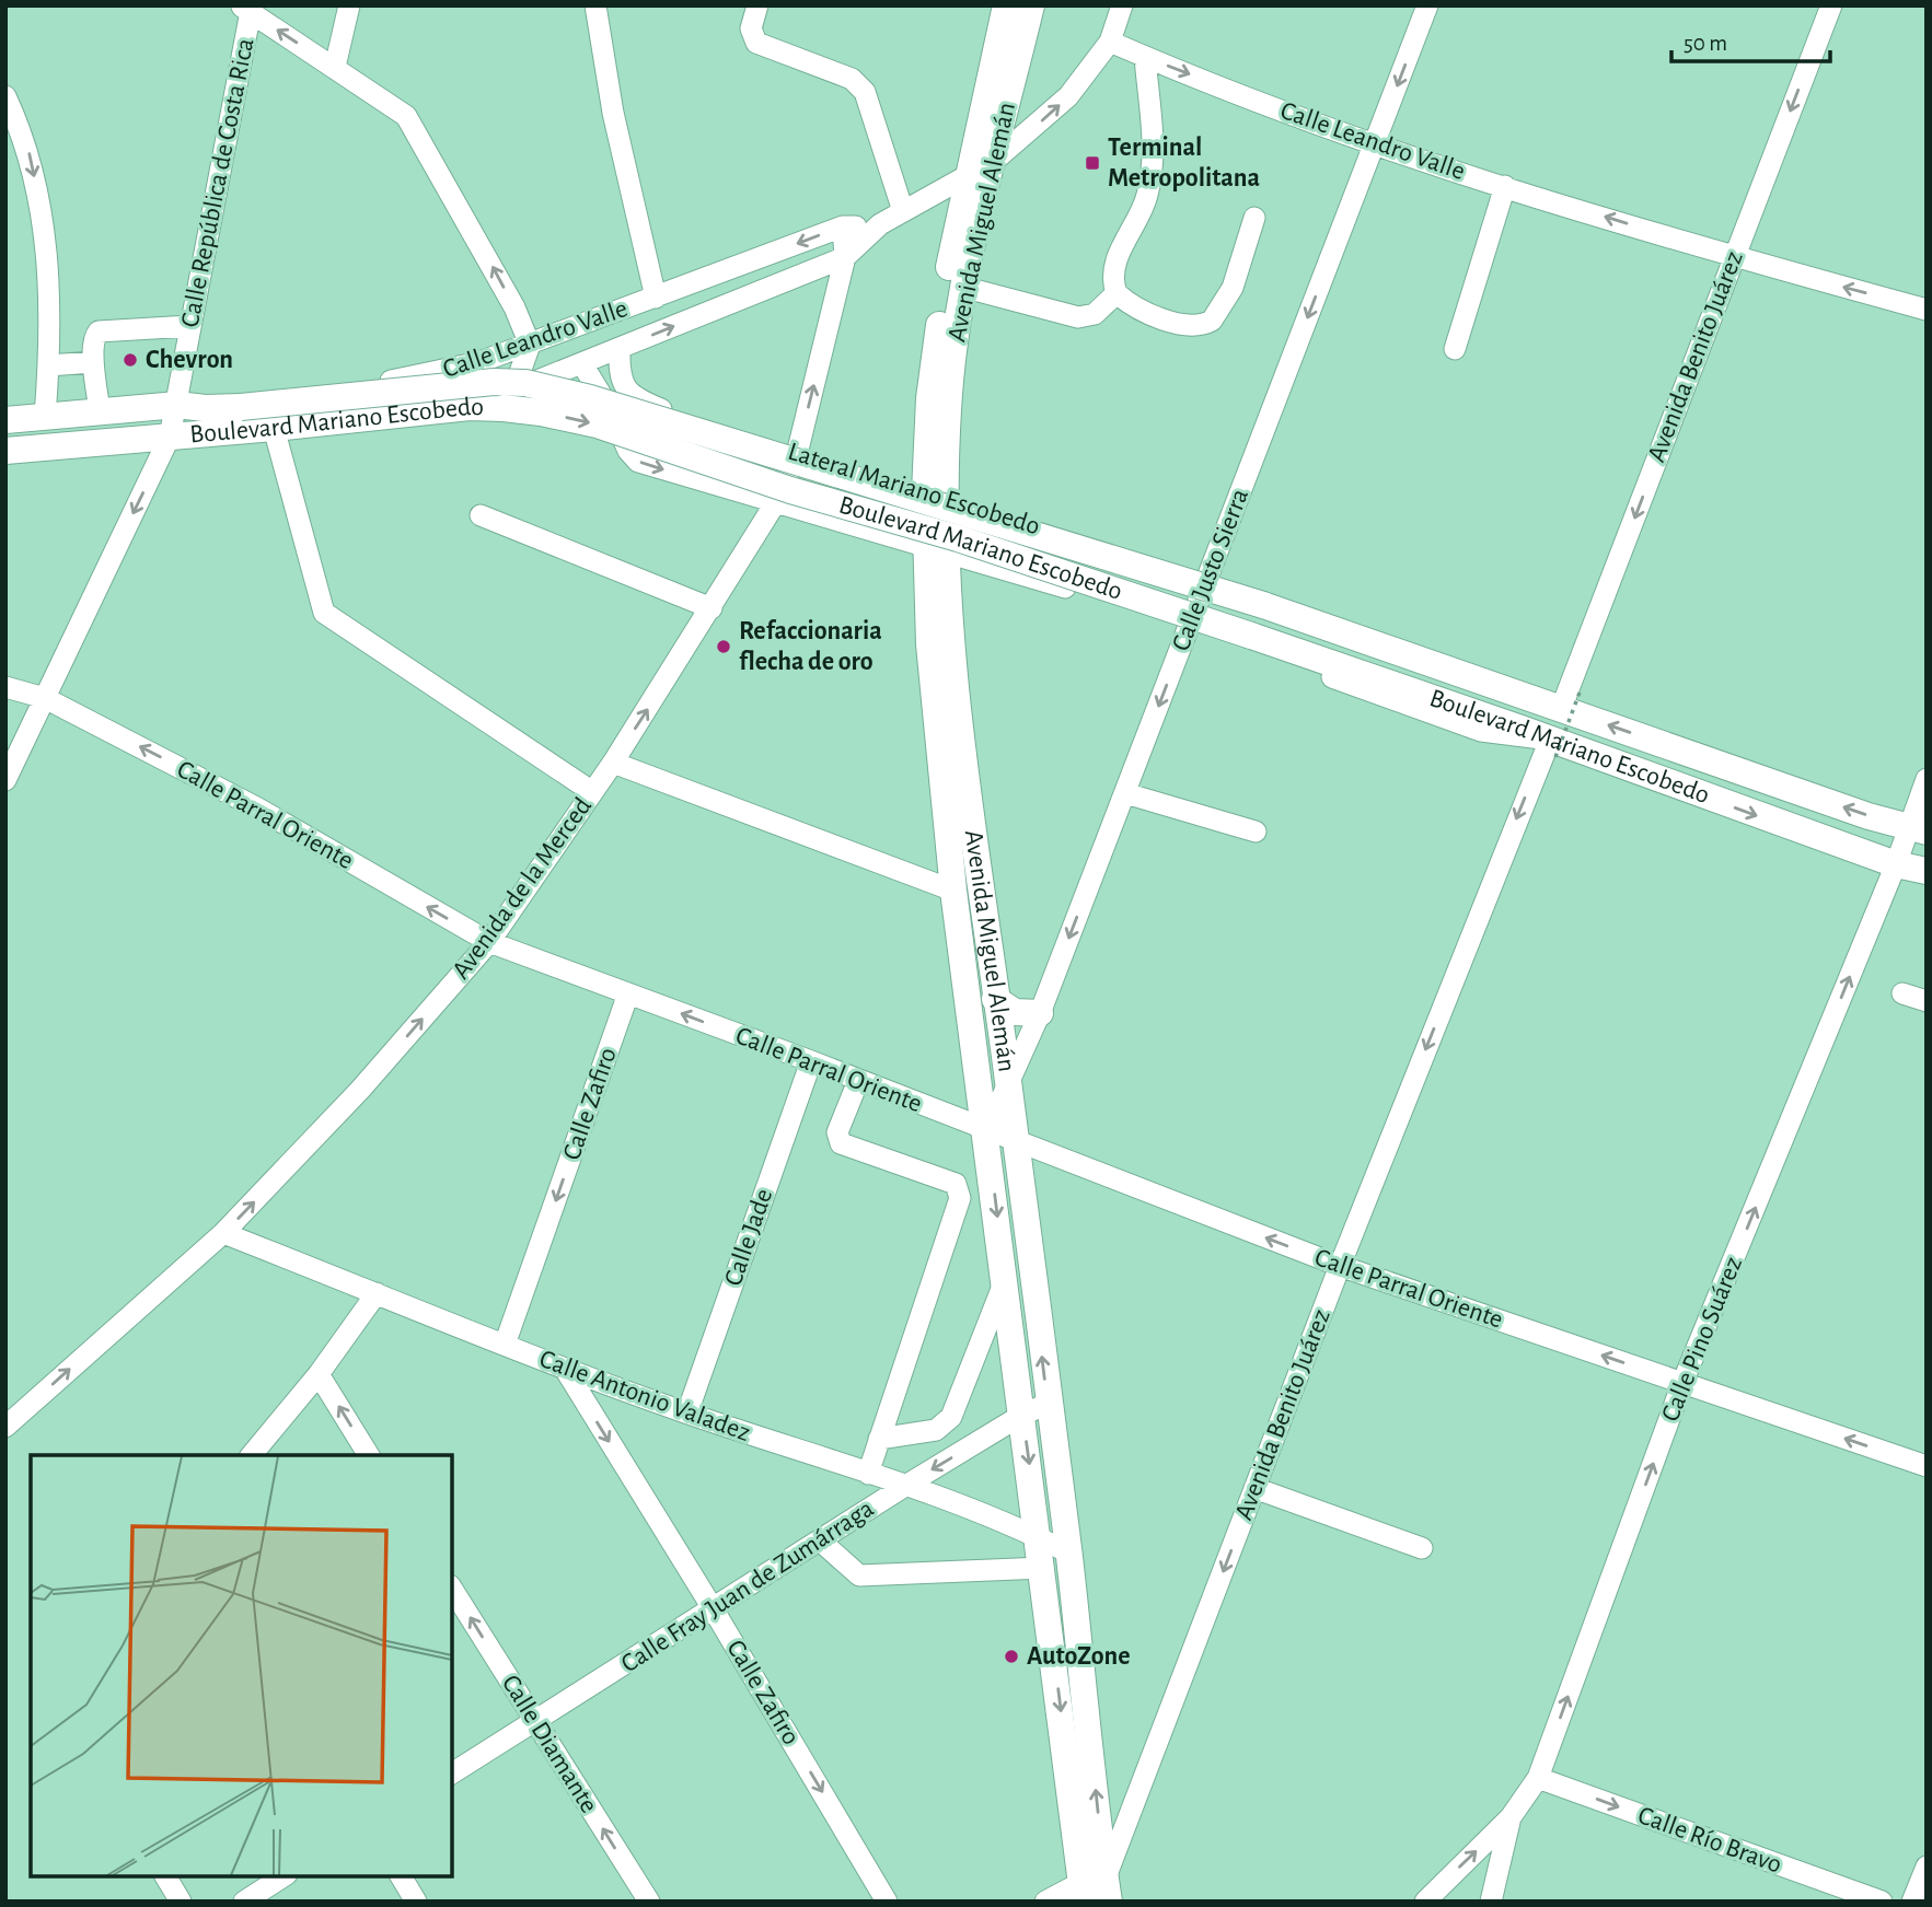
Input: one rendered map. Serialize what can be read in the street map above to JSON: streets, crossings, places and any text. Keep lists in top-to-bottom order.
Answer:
{
  "streets": {
    "main road": ["Avenida Miguel Alemán", "Boulevard Mariano Escobedo"],
    "street": [
      "Calle Leandro Valle",
      "Calle República de Costa Rica",
      "Avenida Benito Juárez",
      "Lateral Mariano Escobedo",
      "Calle Justo Sierra",
      "Calle Parral Oriente",
      "Avenida de la Merced",
      "Calle Zafiro",
      "Calle Jade",
      "Calle Pino Suárez",
      "Calle Antonio Valadez",
      "Calle Fray Juan de Zumárraga",
      "Calle Diamante",
      "Calle Río Bravo"
    ]
  },
  "crossings": [
    ["Calle Leandro Valle", "Calle República de Costa Rica"],
    ["Calle Leandro Valle", "Avenida Miguel Alemán"],
    ["Calle Leandro Valle", "Avenida Benito Juárez"],
    ["Calle Leandro Valle", "Boulevard Mariano Escobedo"],
    ["Calle Leandro Valle", "Lateral Mariano Escobedo"],
    ["Calle Leandro Valle", "Calle Justo Sierra"],
    ["Calle Leandro Valle", "Avenida de la Merced"],
    ["Calle República de Costa Rica", "Boulevard Mariano Escobedo"],
    ["Calle República de Costa Rica", "Calle Parral Oriente"],
    ["Avenida Miguel Alemán", "Avenida Benito Juárez"],
    ["Avenida Miguel Alemán", "Lateral Mariano Escobedo"],
    ["Avenida Miguel Alemán", "Calle Justo Sierra"],
    ["Avenida Miguel Alemán", "Calle Parral Oriente"],
    ["Avenida Miguel Alemán", "Calle Antonio Valadez"],
    ["Avenida Miguel Alemán", "Calle Fray Juan de Zumárraga"],
    ["Avenida Benito Juárez", "Boulevard Mariano Escobedo"],
    ["Avenida Benito Juárez", "Calle Parral Oriente"],
    ["Boulevard Mariano Escobedo", "Lateral Mariano Escobedo"],
    ["Boulevard Mariano Escobedo", "Calle Pino Suárez"],
    ["Lateral Mariano Escobedo", "Calle Justo Sierra"],
    ["Lateral Mariano Escobedo", "Avenida de la Merced"],
    ["Calle Parral Oriente", "Avenida de la Merced"],
    ["Calle Parral Oriente", "Calle Zafiro"],
    ["Calle Parral Oriente", "Calle Jade"],
    ["Calle Parral Oriente", "Calle Pino Suárez"],
    ["Avenida de la Merced", "Calle Antonio Valadez"],
    ["Calle Zafiro", "Calle Antonio Valadez"],
    ["Calle Zafiro", "Calle Fray Juan de Zumárraga"],
    ["Calle Jade", "Calle Antonio Valadez"],
    ["Calle Pino Suárez", "Calle Río Bravo"],
    ["Calle Antonio Valadez", "Calle Fray Juan de Zumárraga"],
    ["Calle Fray Juan de Zumárraga", "Calle Diamante"]
  ],
  "one_way": [
    "Calle República de Costa Rica",
    "Avenida Benito Juárez",
    "Calle Justo Sierra",
    "Calle Parral Oriente",
    "Avenida de la Merced",
    "Calle Zafiro",
    "Calle Pino Suárez",
    "Calle Diamante",
    "Calle Río Bravo"
  ],
  "places": {
    "transit": ["Terminal Metropolitana"],
    "other": ["Chevron", "Refaccionaria flecha de oro", "AutoZone"]
  },
  "scale_bar": "50 m"
}
